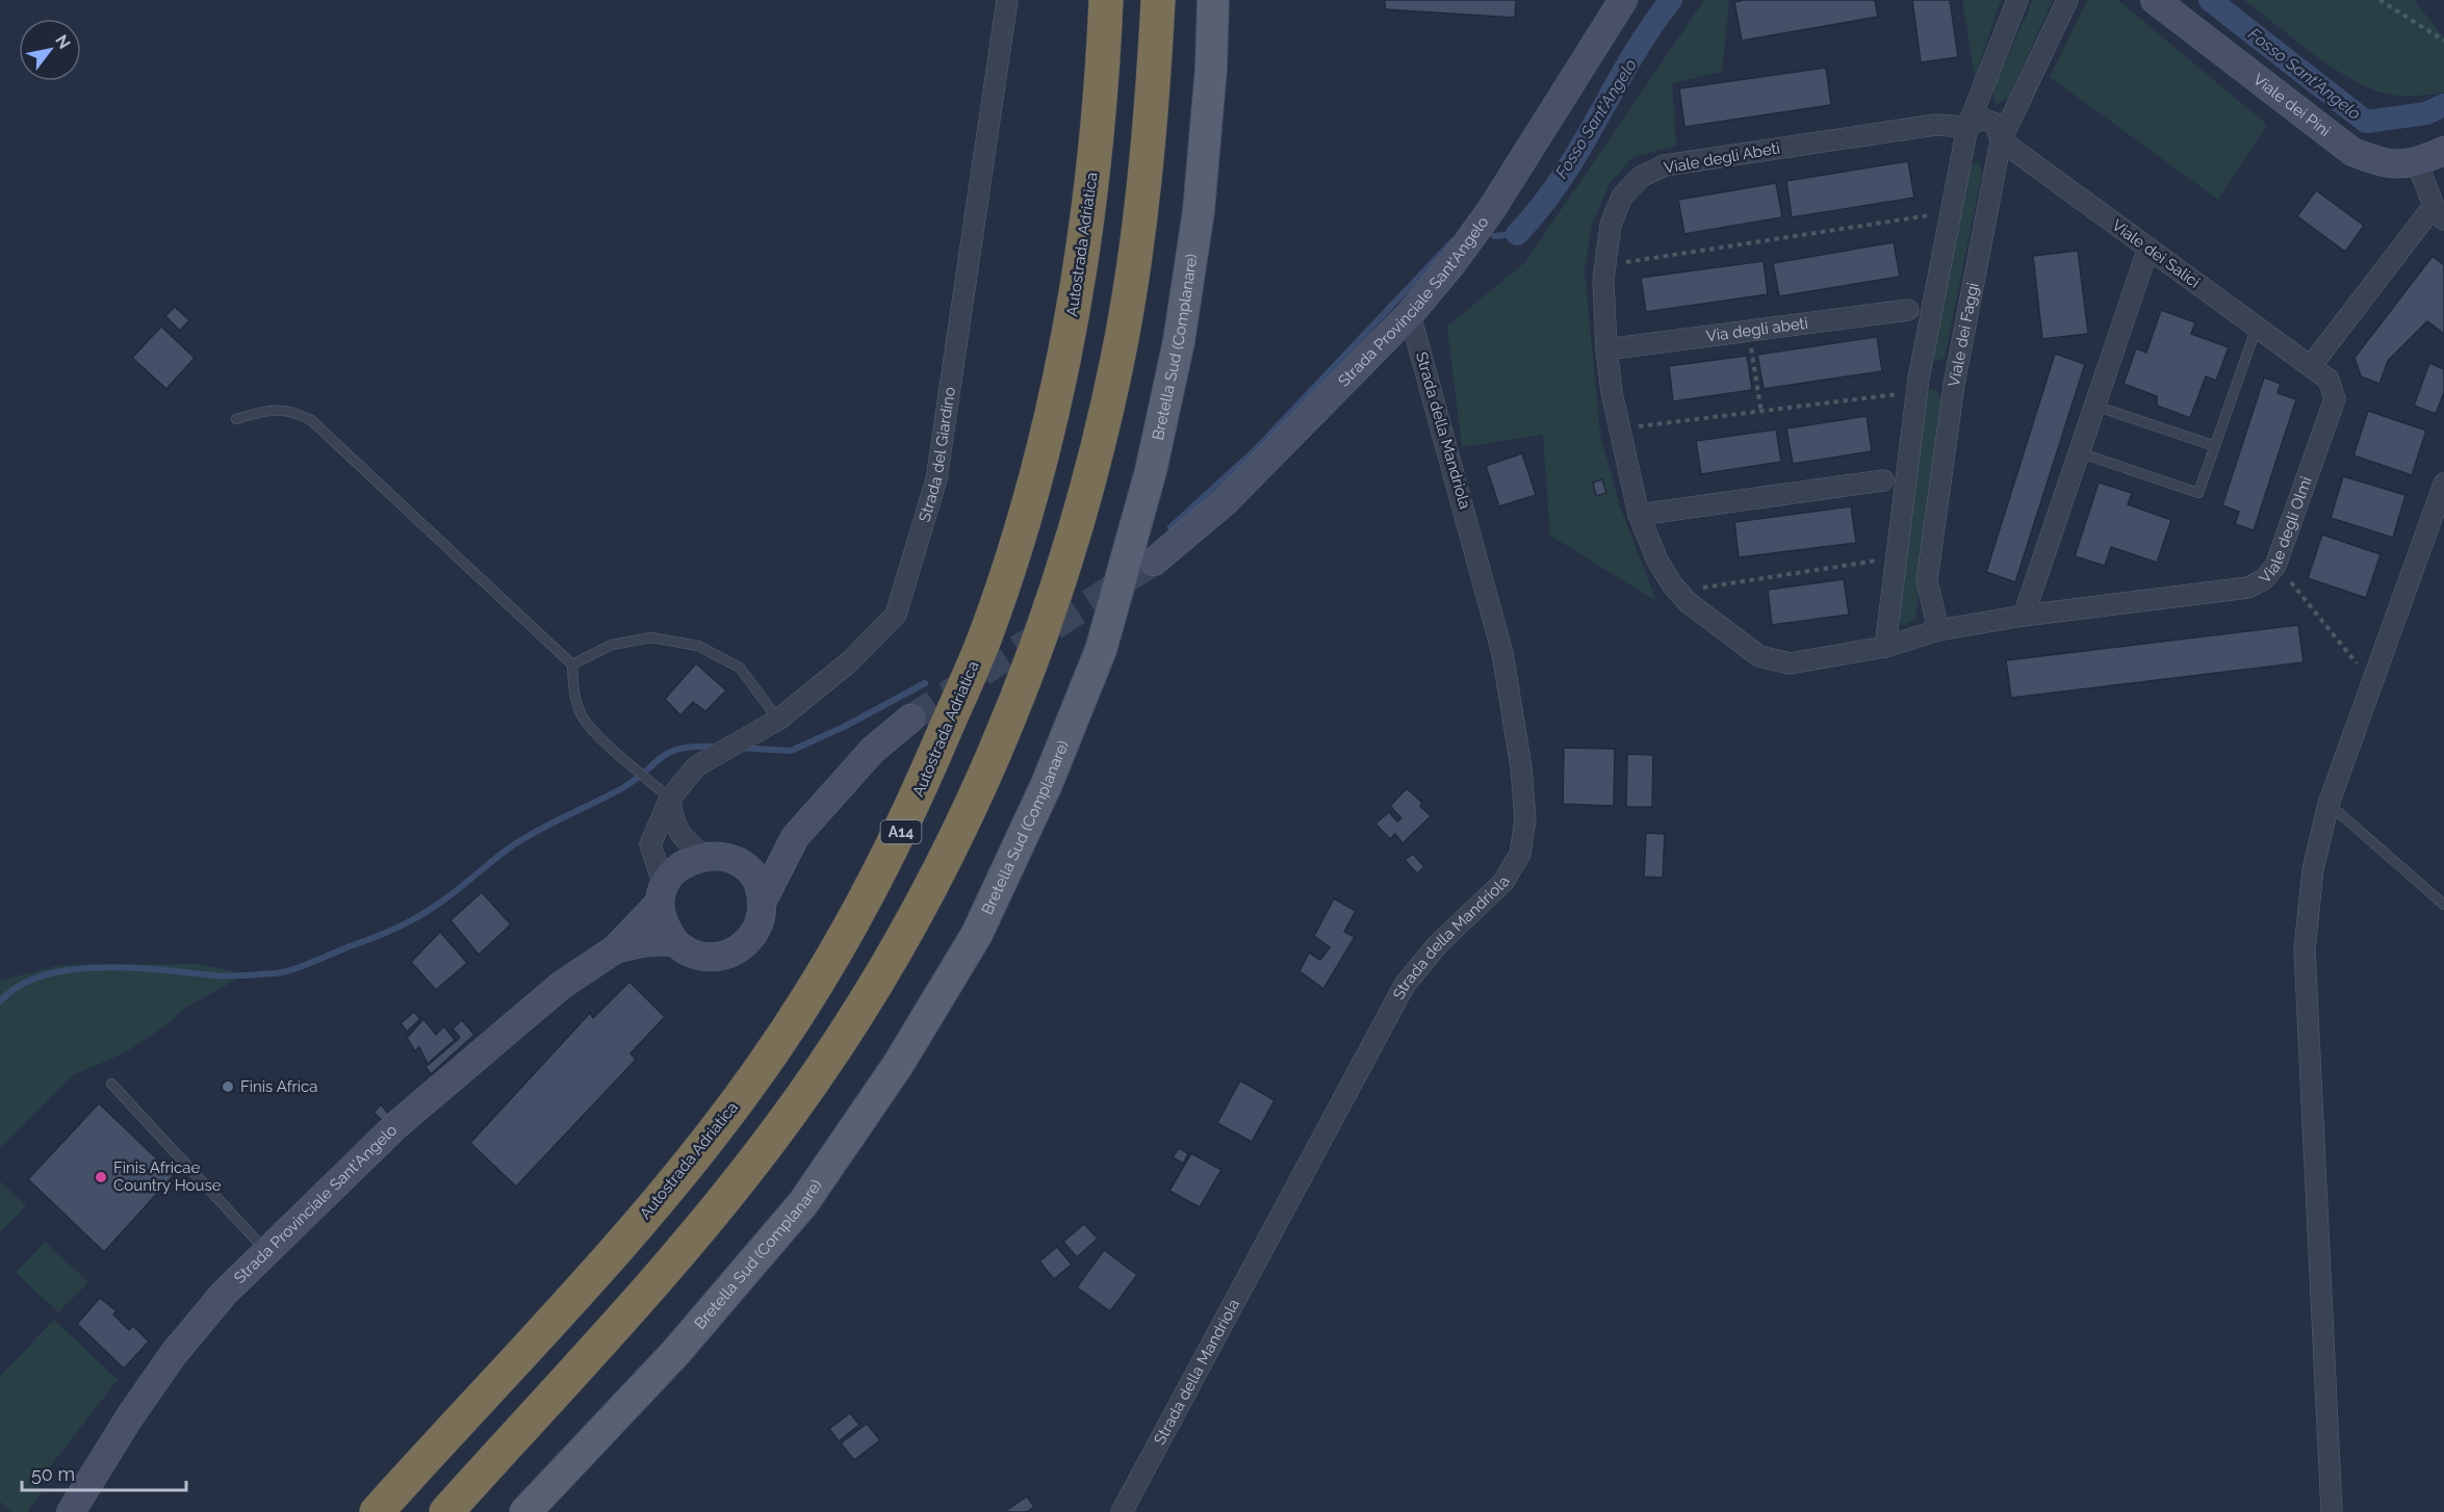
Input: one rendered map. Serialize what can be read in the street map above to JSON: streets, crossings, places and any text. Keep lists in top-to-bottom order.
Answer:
{
  "streets": {
    "highway": ["Autostrada Adriatica", "A14"],
    "main road": ["Viale dei Pini", "Strada Provinciale Sant'Angelo", "Bretella Sud (Complanare)"],
    "street": [
      "Viale degli Abeti",
      "Viale dei Salici",
      "Via degli abeti",
      "Viale dei Faggi",
      "Strada della Mandriola",
      "Strada del Giardino",
      "Viale degli Olmi"
    ]
  },
  "crossings": [
    ["Viale degli Abeti", "Via degli abeti"],
    ["Viale dei Salici", "Viale dei Faggi"],
    ["Viale dei Salici", "Viale degli Olmi"],
    ["Strada Provinciale Sant'Angelo", "Strada della Mandriola"],
    ["Strada Provinciale Sant'Angelo", "Strada del Giardino"],
    ["Viale dei Faggi", "Viale degli Olmi"]
  ],
  "water": ["Fosso Sant'Angelo"],
  "places": ["Finis Africa", "Finis Africae Country House"],
  "scale_bar": "50 m",
  "north": "top right"
}
